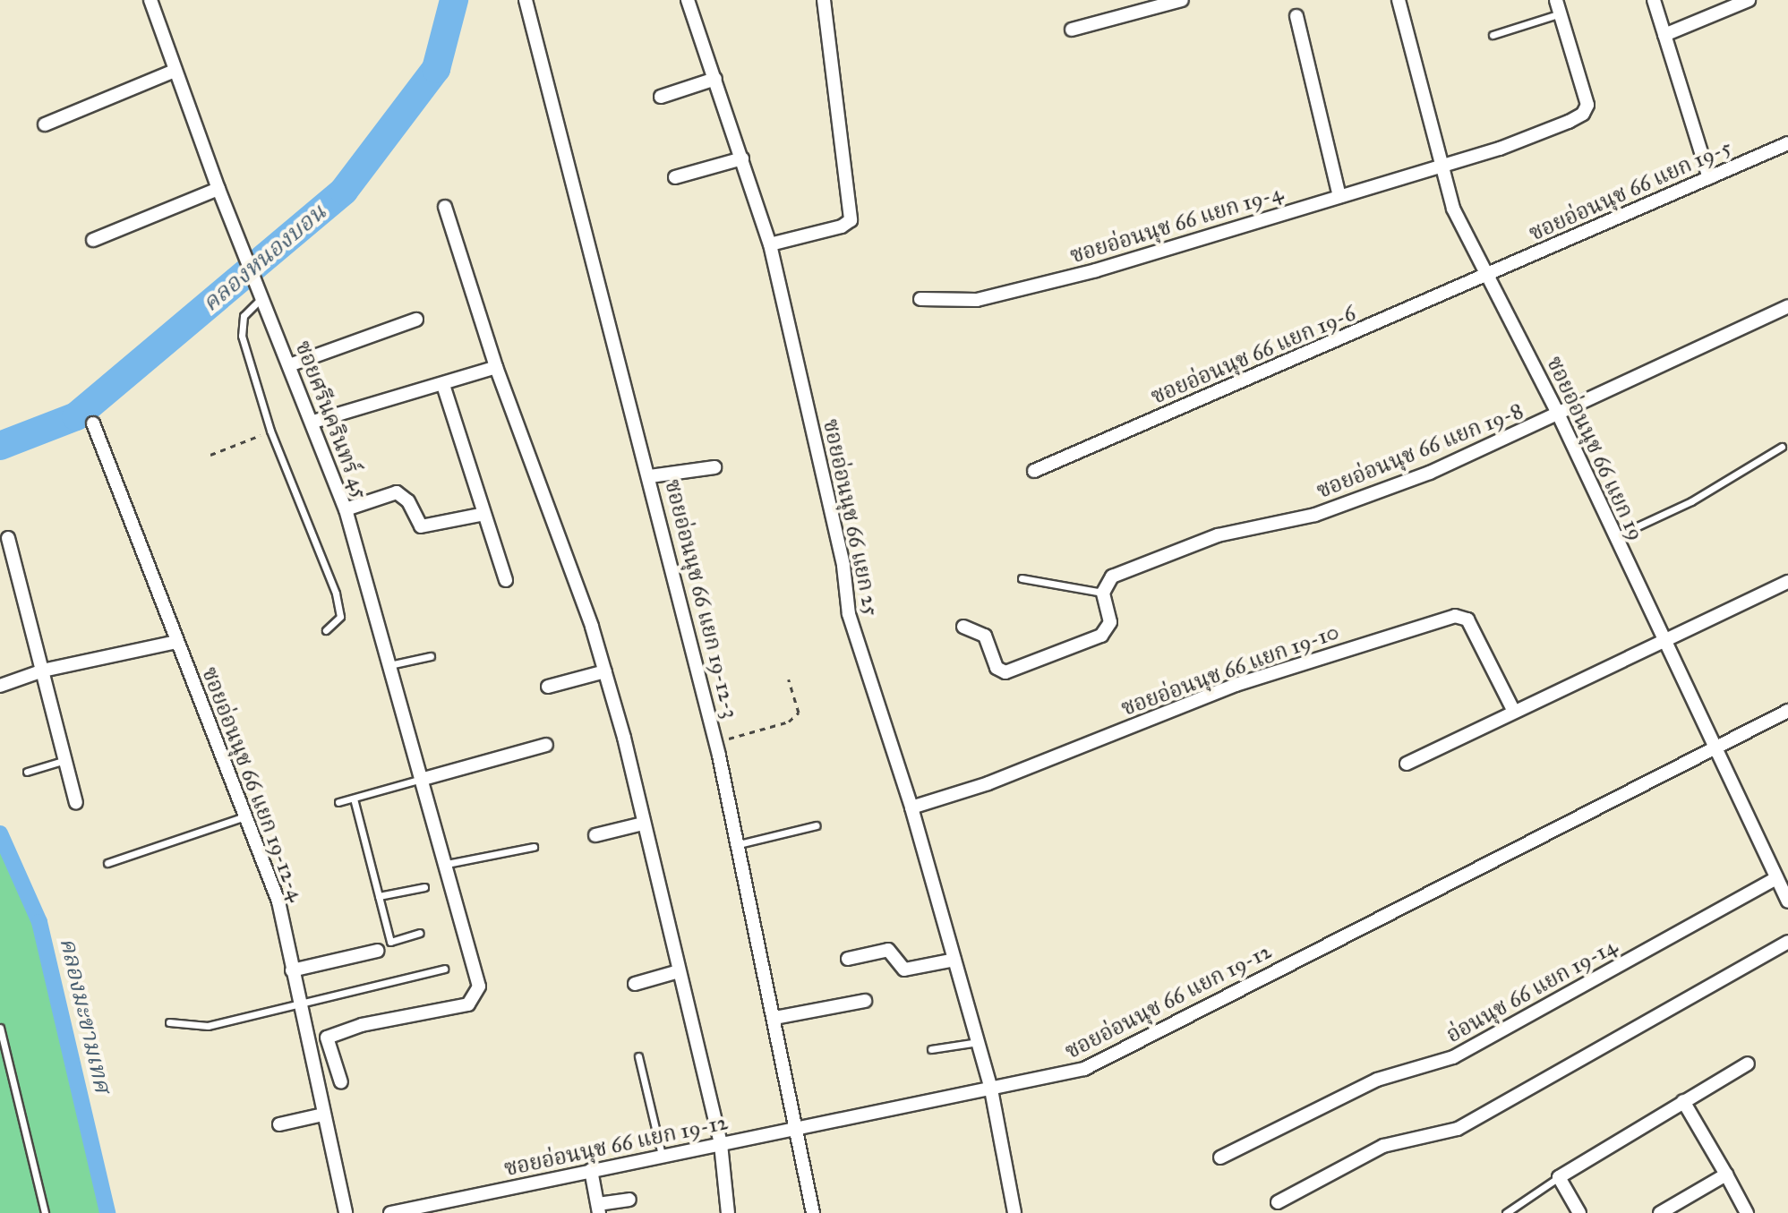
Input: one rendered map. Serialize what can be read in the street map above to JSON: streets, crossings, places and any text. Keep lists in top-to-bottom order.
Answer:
{
  "streets": {
    "street": [
      "ซอยอ่อนนุช 66 แยก 19-5",
      "ซอยอ่อนนุช 66 แยก 19-4",
      "ซอยอ่อนนุช 66 แยก 19-6",
      "ซอยศรีนครินทร์ 45",
      "ซอยอ่อนนุช 66 แยก 19",
      "ซอยอ่อนนุช 66 แยก 19-8",
      "ซอยอ่อนนุช 66 แยก 25",
      "ซอยอ่อนนุช 66 แยก 19-12-3",
      "ซอยอ่อนนุช 66 แยก 19-10",
      "ซอยอ่อนนุช 66 แยก 19-12-4",
      "อ่อนนุช 66 แยก 19-14",
      "ซอยอ่อนนุช 66 แยก 19-12"
    ]
  },
  "crossings": [
    ["ซอยอ่อนนุช 66 แยก 19-5", "ซอยอ่อนนุช 66 แยก 19-6"],
    ["ซอยอ่อนนุช 66 แยก 19-5", "ซอยอ่อนนุช 66 แยก 19"],
    ["ซอยอ่อนนุช 66 แยก 19-4", "ซอยอ่อนนุช 66 แยก 19"],
    ["ซอยอ่อนนุช 66 แยก 19-6", "ซอยอ่อนนุช 66 แยก 19"],
    ["ซอยอ่อนนุช 66 แยก 19", "ซอยอ่อนนุช 66 แยก 19-8"],
    ["ซอยอ่อนนุช 66 แยก 19", "อ่อนนุช 66 แยก 19-14"],
    ["ซอยอ่อนนุช 66 แยก 19", "ซอยอ่อนนุช 66 แยก 19-12"],
    ["ซอยอ่อนนุช 66 แยก 25", "ซอยอ่อนนุช 66 แยก 19-10"],
    ["ซอยอ่อนนุช 66 แยก 25", "ซอยอ่อนนุช 66 แยก 19-12"],
    ["ซอยอ่อนนุช 66 แยก 19-12-3", "ซอยอ่อนนุช 66 แยก 19-12"]
  ],
  "water": ["คลองหนองบอน", "คลองมะขามเทศ"]
}
